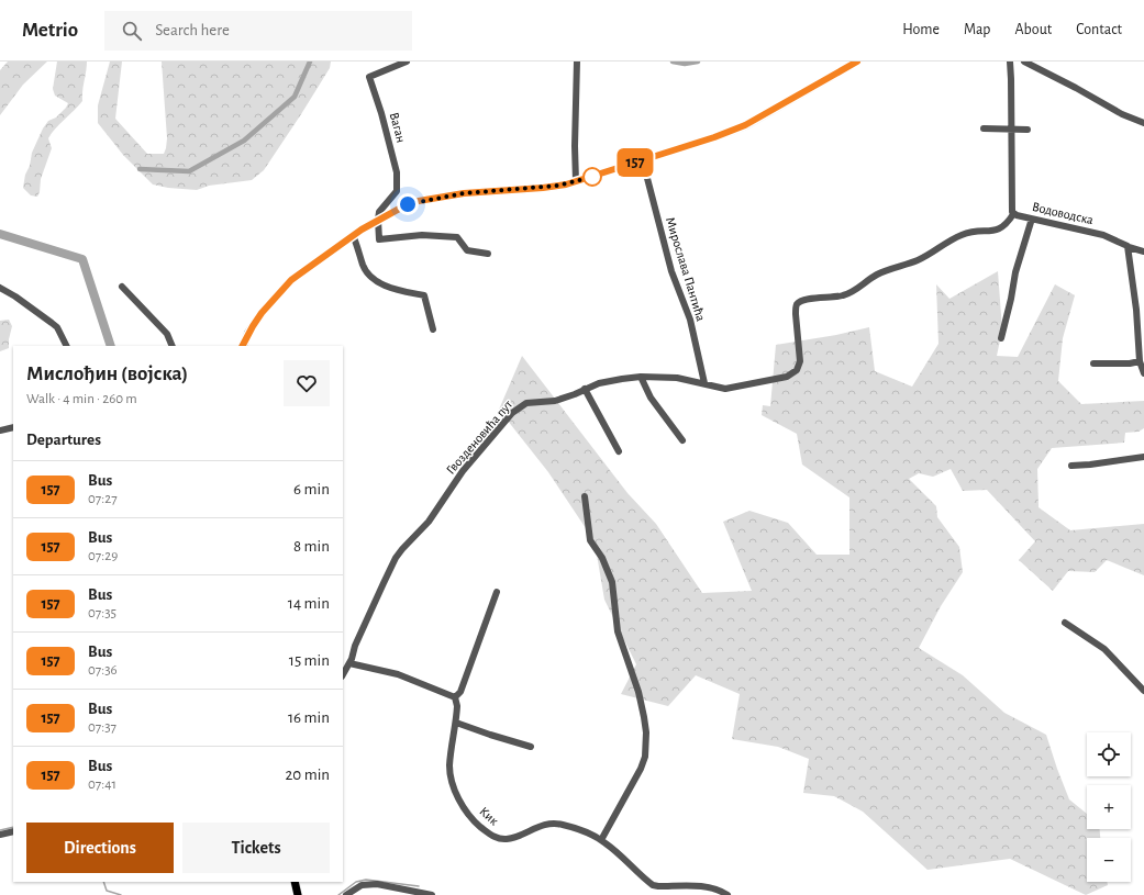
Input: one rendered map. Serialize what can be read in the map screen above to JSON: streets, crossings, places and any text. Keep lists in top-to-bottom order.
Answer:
{
  "streets": {
    "street": [
      "Ваган",
      "Водоводска",
      "Мирослава Пантића",
      "Гвозденовића пут",
      "Кик"
    ]
  },
  "crossings": [
    ["Водоводска", "Гвозденовића пут"],
    ["Мирослава Пантића", "Гвозденовића пут"]
  ],
  "lines": ["bus line 157"],
  "page": {
    "header": "Metrio",
    "search": "Search here",
    "nav": [
      "Home",
      "Map",
      "About",
      "Contact"
    ],
    "on_map": "157",
    "heading": [
      ["Мислођин (војска)", "Walk · 4 min · 260 m"],
      "Departures"
    ],
    "list": [
      {
        "mark": "157",
        "name": "Bus",
        "note": "07:27",
        "value": "6 min"
      },
      {
        "mark": "157",
        "name": "Bus",
        "note": "07:29",
        "value": "8 min"
      },
      {
        "mark": "157",
        "name": "Bus",
        "note": "07:35",
        "value": "14 min"
      },
      {
        "mark": "157",
        "name": "Bus",
        "note": "07:36",
        "value": "15 min"
      },
      {
        "mark": "157",
        "name": "Bus",
        "note": "07:37",
        "value": "16 min"
      },
      {
        "mark": "157",
        "name": "Bus",
        "note": "07:41",
        "value": "20 min"
      }
    ],
    "map_buttons": ["+", "−"],
    "buttons": ["Directions", "Tickets"]
  }
}
